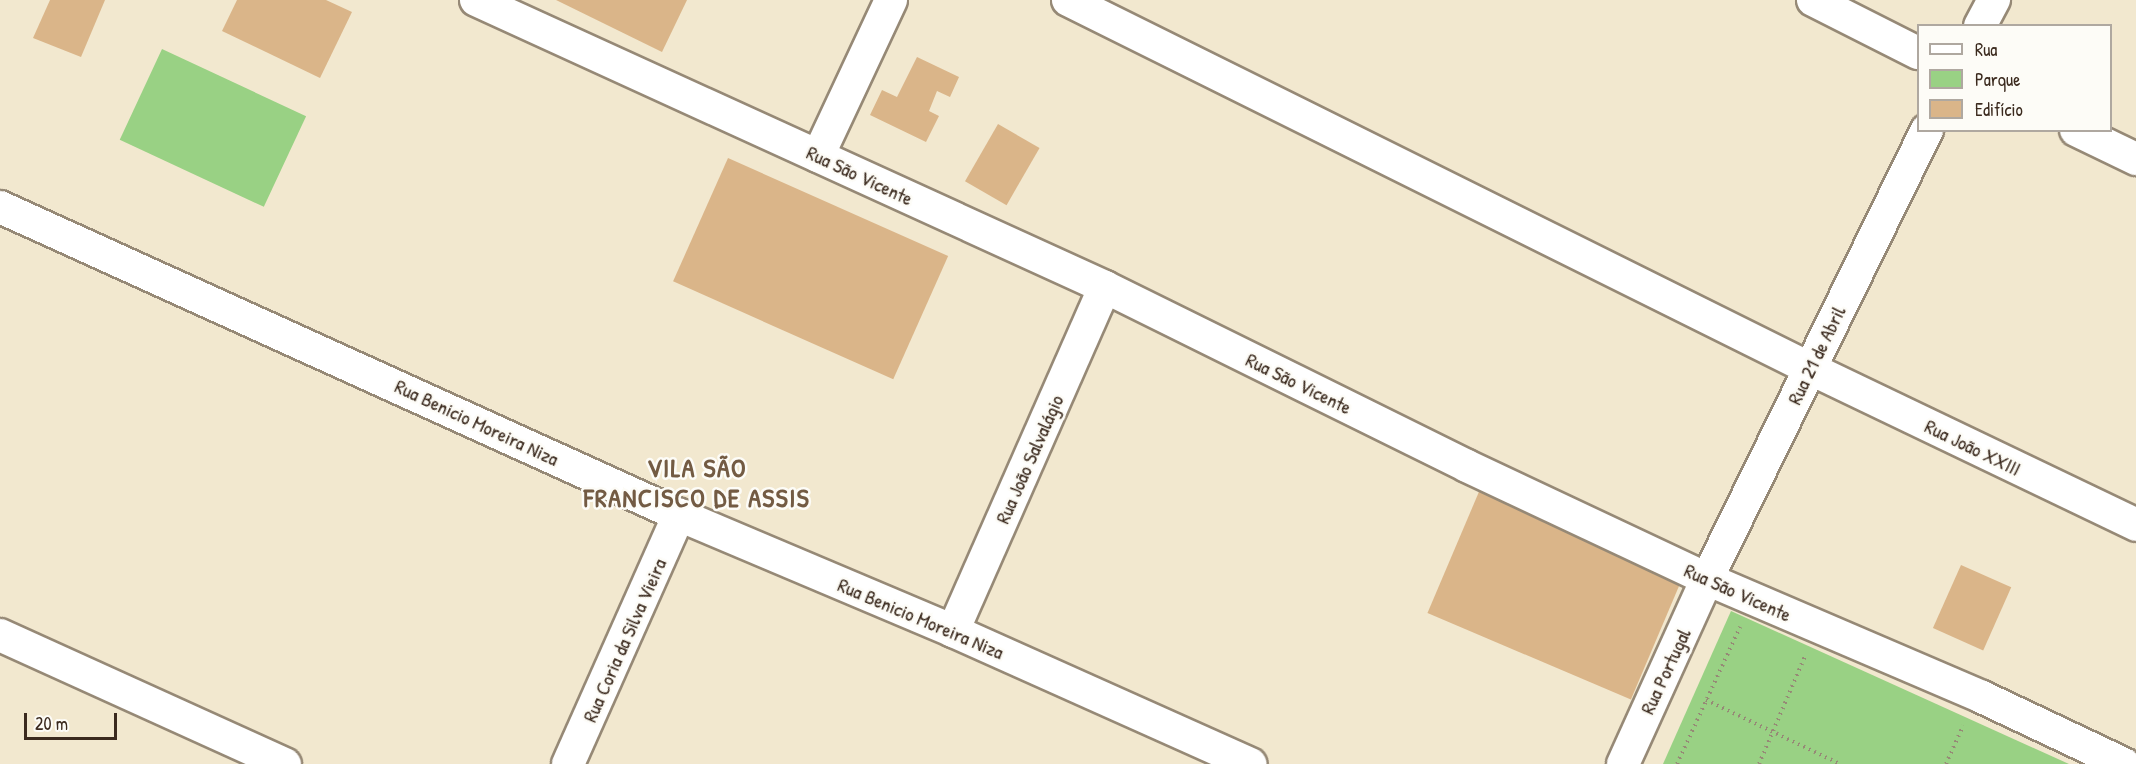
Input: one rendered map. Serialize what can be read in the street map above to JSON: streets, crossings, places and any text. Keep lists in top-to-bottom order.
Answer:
{
  "streets": {
    "street": [
      "Rua São Vicente",
      "Rua 21 de Abril",
      "Rua Benicio Moreira Niza",
      "Rua João XXIII",
      "Rua João Salvalágio",
      "Rua Coria da Silva Vieira",
      "Rua Portugal"
    ]
  },
  "crossings": [
    ["Rua São Vicente", "Rua 21 de Abril"],
    ["Rua São Vicente", "Rua João Salvalágio"],
    ["Rua São Vicente", "Rua Portugal"],
    ["Rua 21 de Abril", "Rua João XXIII"],
    ["Rua 21 de Abril", "Rua Portugal"],
    ["Rua Benicio Moreira Niza", "Rua João Salvalágio"],
    ["Rua Benicio Moreira Niza", "Rua Coria da Silva Vieira"]
  ],
  "districts": ["VILA SÃO FRANCISCO DE ASSIS"],
  "legend": ["Rua", "Parque", "Edifício"],
  "scale_bar": "20 m"
}
